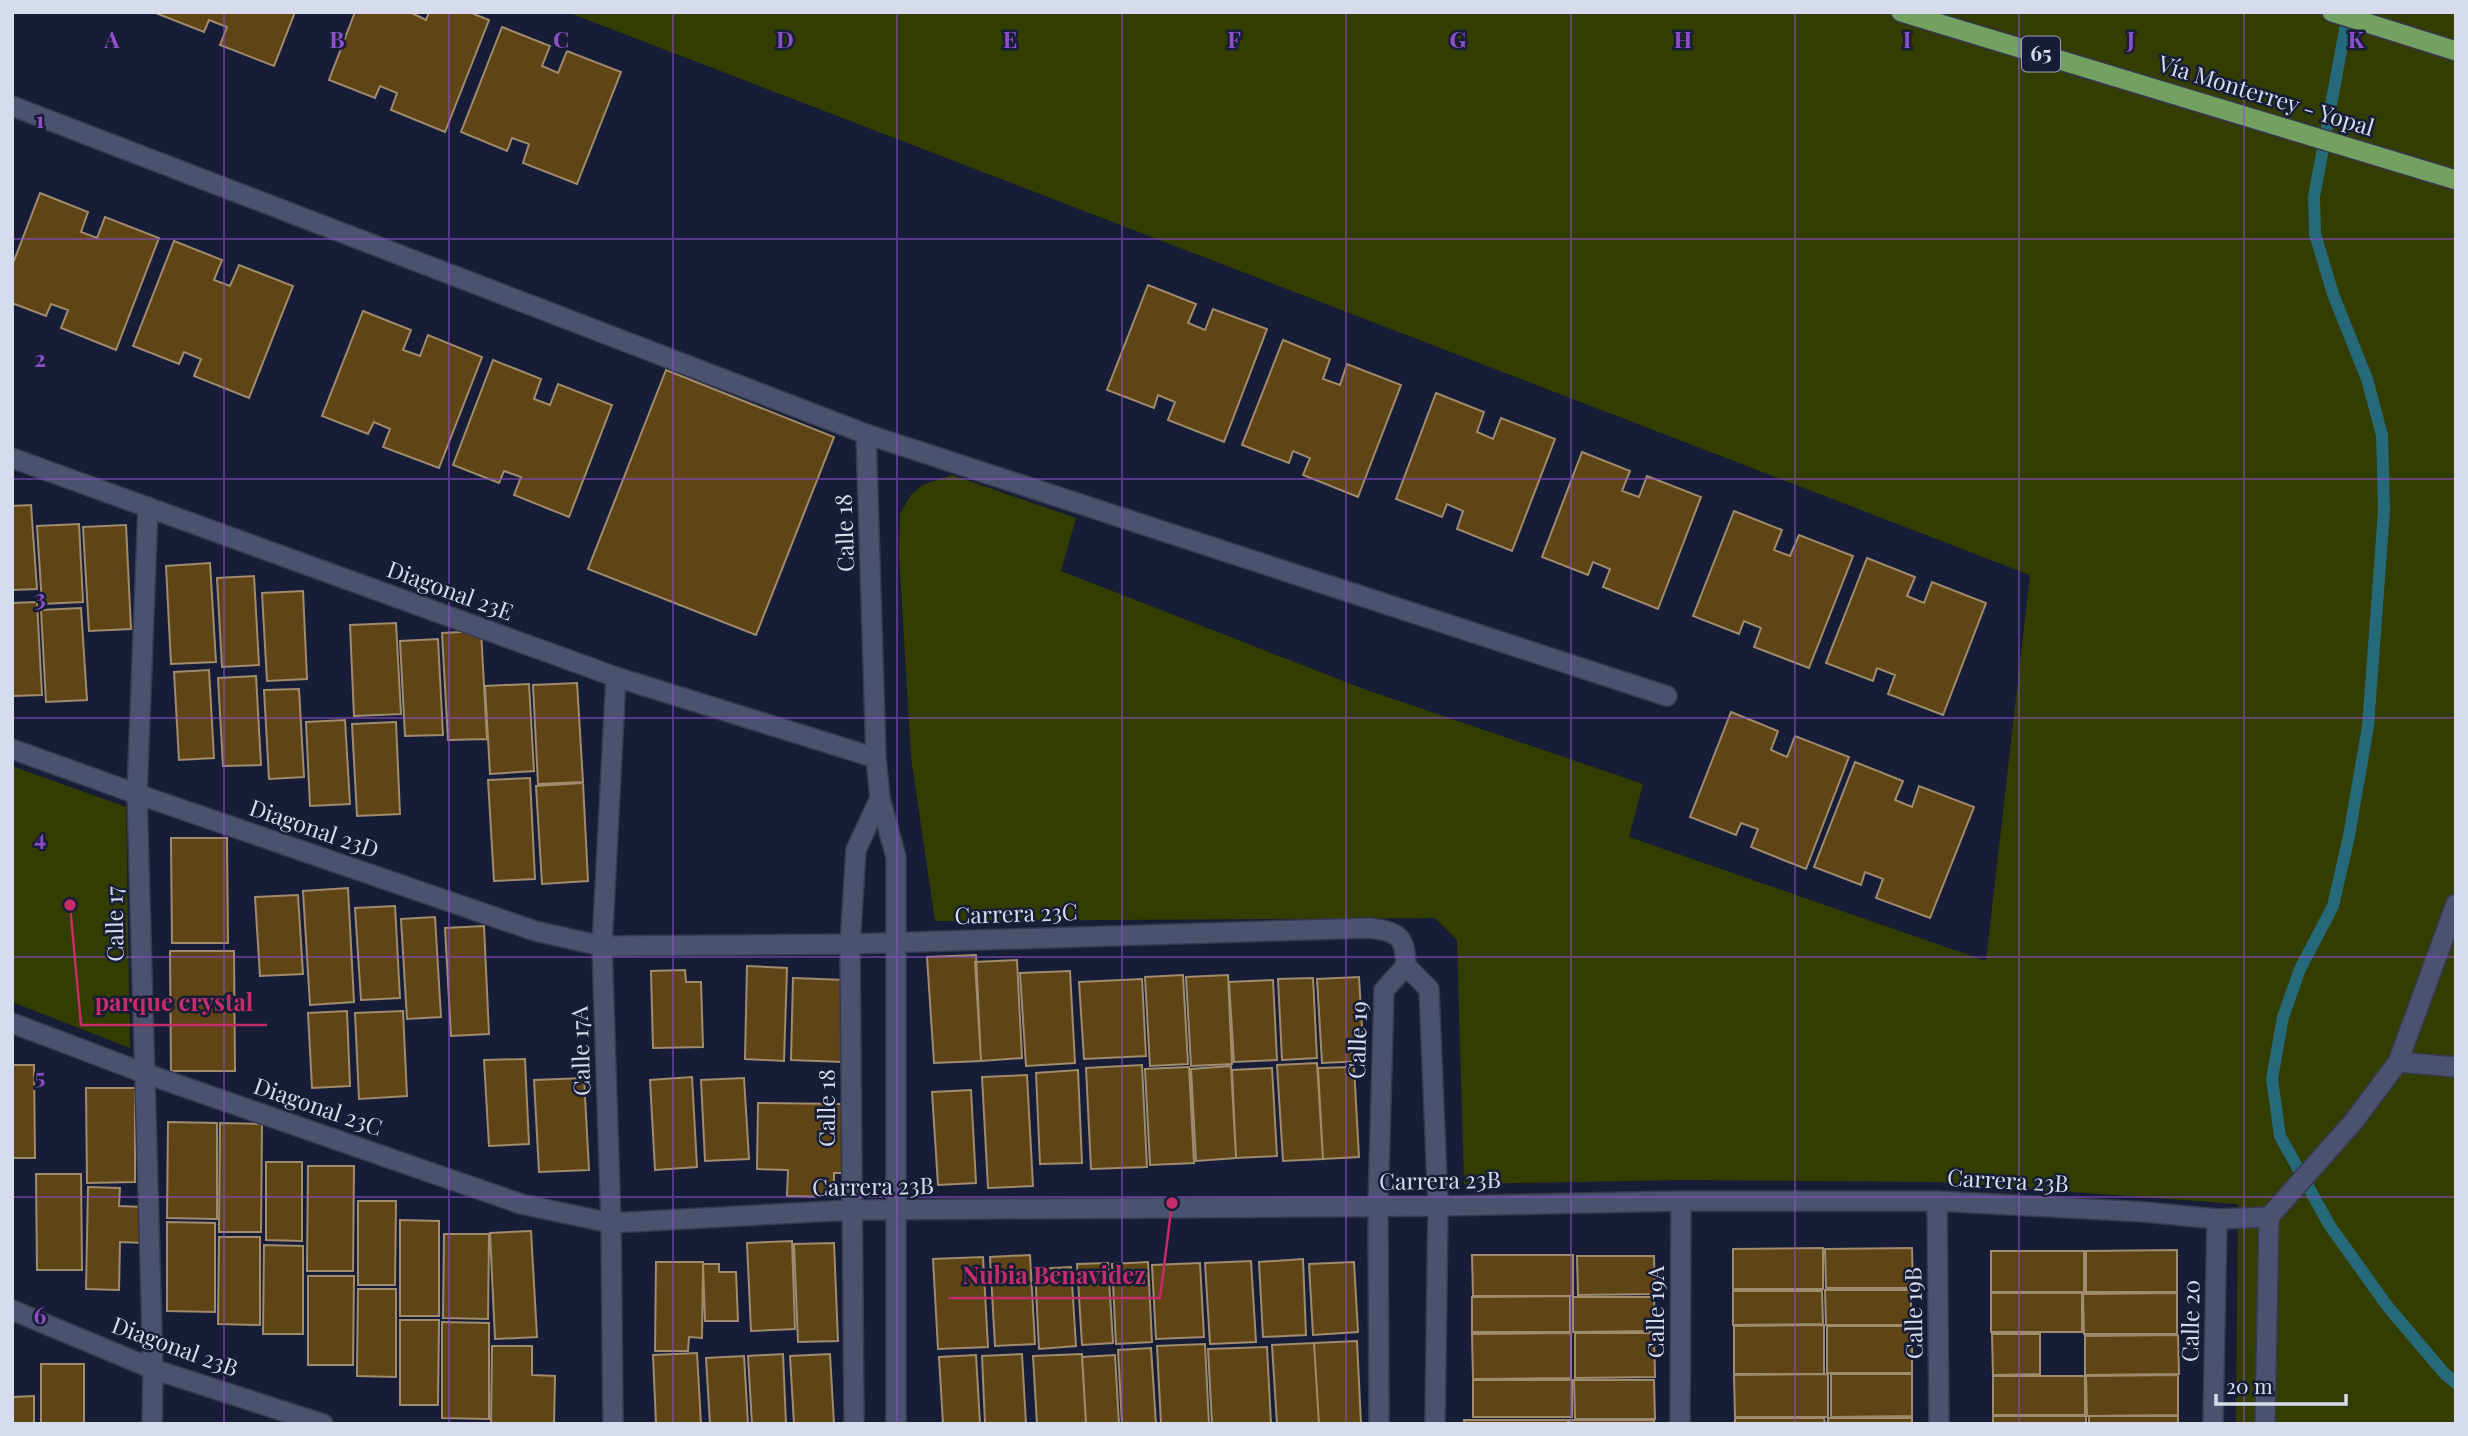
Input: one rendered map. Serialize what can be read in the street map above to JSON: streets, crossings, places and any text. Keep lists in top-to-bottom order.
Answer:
{
  "streets": {
    "highway": ["65", "Vía Monterrey - Yopal"],
    "street": [
      "Calle 18",
      "Diagonal 23E",
      "Diagonal 23D",
      "Carrera 23C",
      "Calle 17",
      "Calle 19",
      "Calle 17A",
      "Diagonal 23C",
      "Carrera 23B",
      "Calle 19A",
      "Calle 19B",
      "Calle 20",
      "Diagonal 23B"
    ]
  },
  "crossings": [
    ["Calle 18", "Diagonal 23E"],
    ["Calle 18", "Carrera 23C"],
    ["Calle 18", "Carrera 23B"],
    ["Diagonal 23E", "Calle 17"],
    ["Diagonal 23E", "Calle 17A"],
    ["Diagonal 23D", "Carrera 23C"],
    ["Diagonal 23D", "Calle 17"],
    ["Diagonal 23D", "Calle 17A"],
    ["Carrera 23C", "Calle 19"],
    ["Carrera 23C", "Calle 17A"],
    ["Calle 17", "Diagonal 23C"],
    ["Calle 17", "Diagonal 23B"],
    ["Calle 19", "Carrera 23B"],
    ["Calle 17A", "Diagonal 23C"],
    ["Calle 17A", "Carrera 23B"],
    ["Diagonal 23C", "Carrera 23B"],
    ["Carrera 23B", "Calle 19A"],
    ["Carrera 23B", "Calle 19B"],
    ["Carrera 23B", "Calle 20"]
  ],
  "places": ["parque crystal", "Nubia Benavidez"],
  "scale_bar": "20 m",
  "grid": {
    "columns": [
      "A",
      "B",
      "C",
      "D",
      "E",
      "F",
      "G",
      "H",
      "I",
      "J",
      "K"
    ],
    "rows": [
      "1",
      "2",
      "3",
      "4",
      "5",
      "6"
    ]
  }
}
